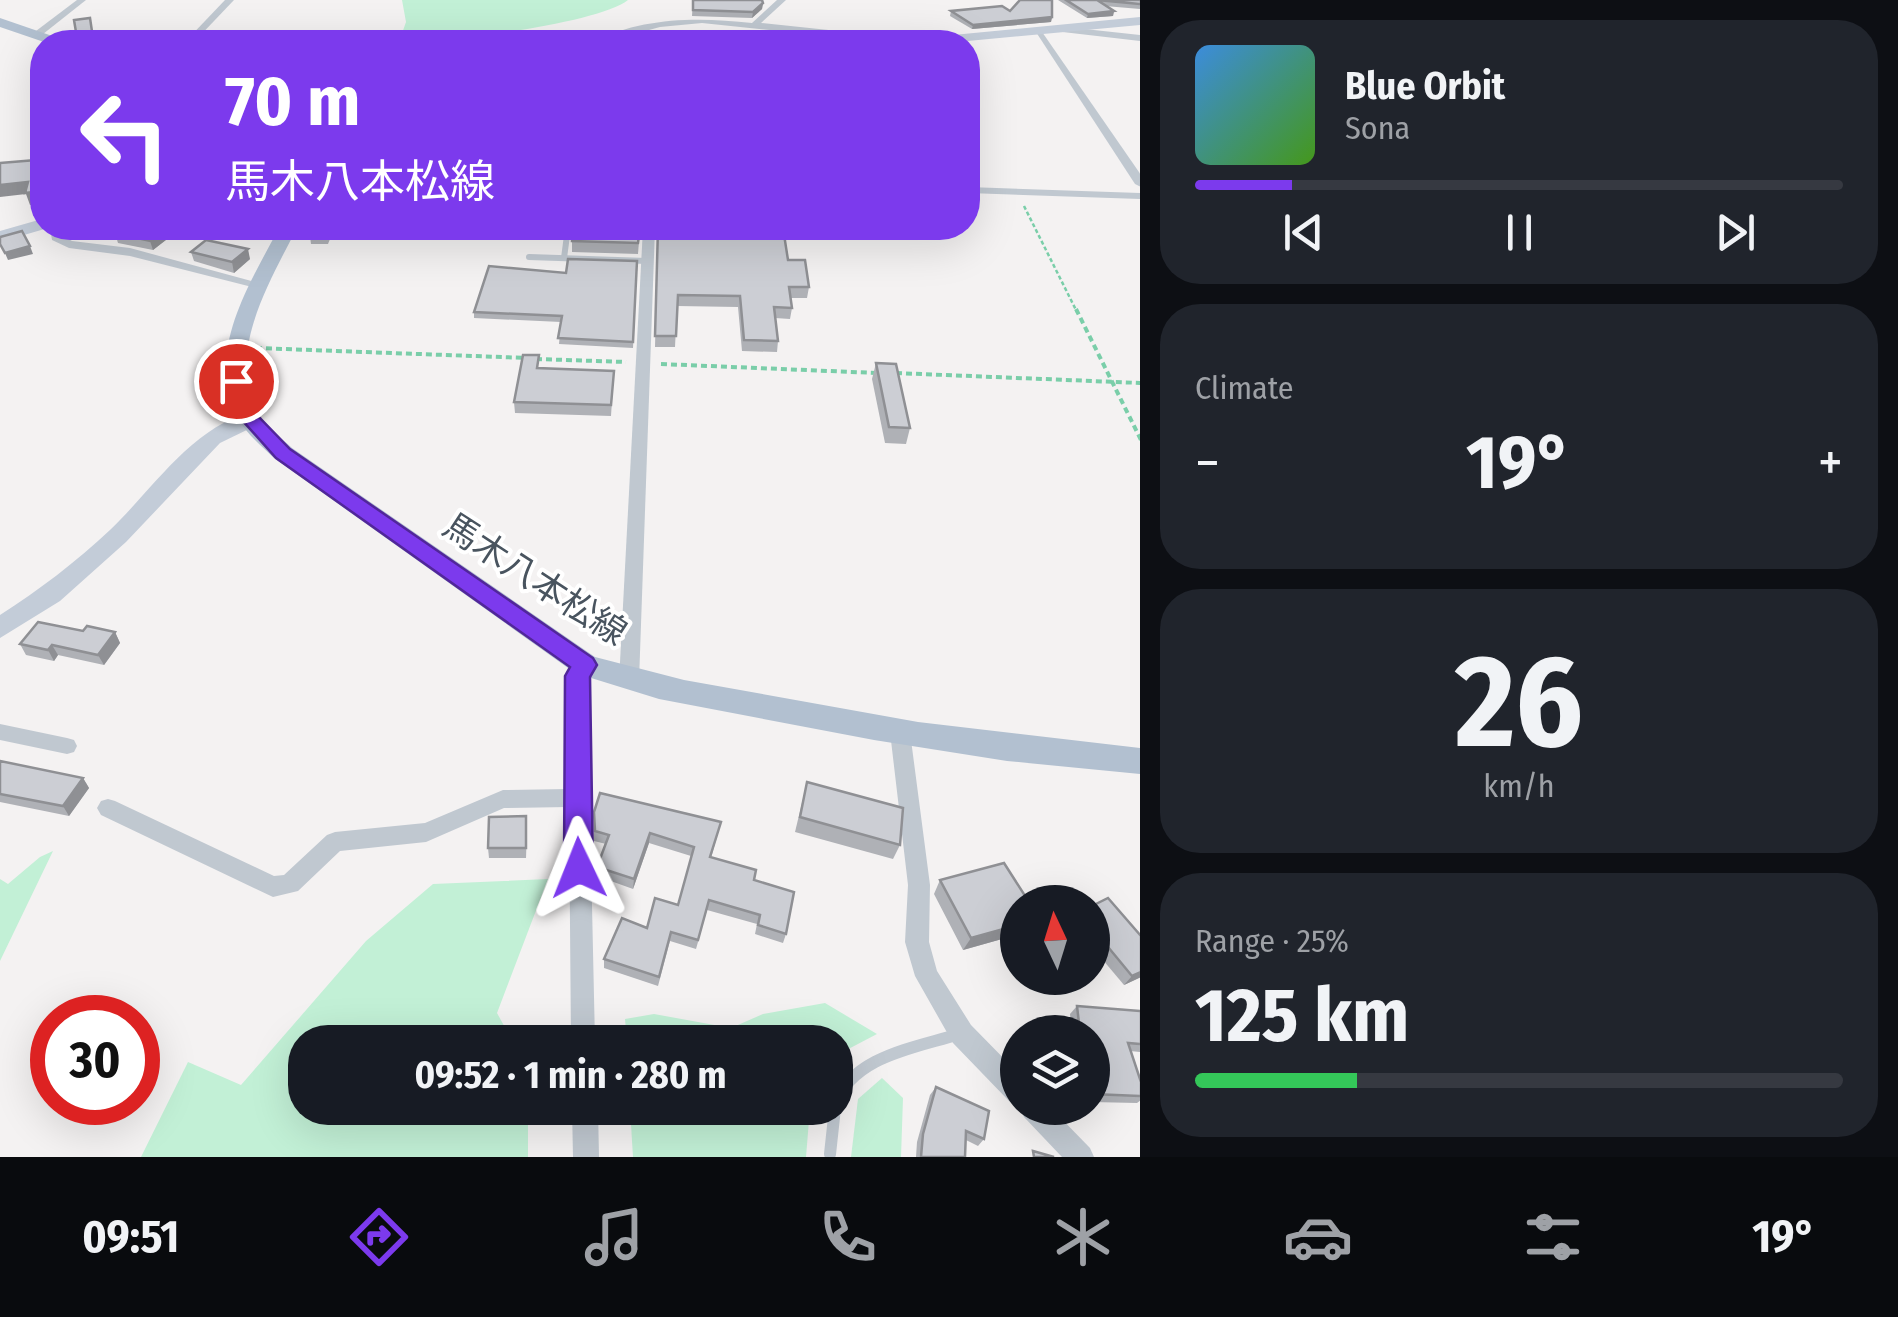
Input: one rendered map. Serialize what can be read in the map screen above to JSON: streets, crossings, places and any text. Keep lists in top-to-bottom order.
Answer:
{
  "streets": {
    "main road": ["馬木八本松線"]
  },
  "north": "top",
  "page": {
    "turn": ["70 m", "馬木八本松線"],
    "song": ["Blue Orbit", "Sona"],
    "tile": [
      "Climate",
      ["26", "km/h"],
      ["Range · 25%", "125 km"]
    ],
    "heat": ["−", "19°", "+"],
    "limit": "30",
    "trip": "09:52 · 1 min · 280 m",
    "tabs": ["09:51", "19°"]
  }
}
